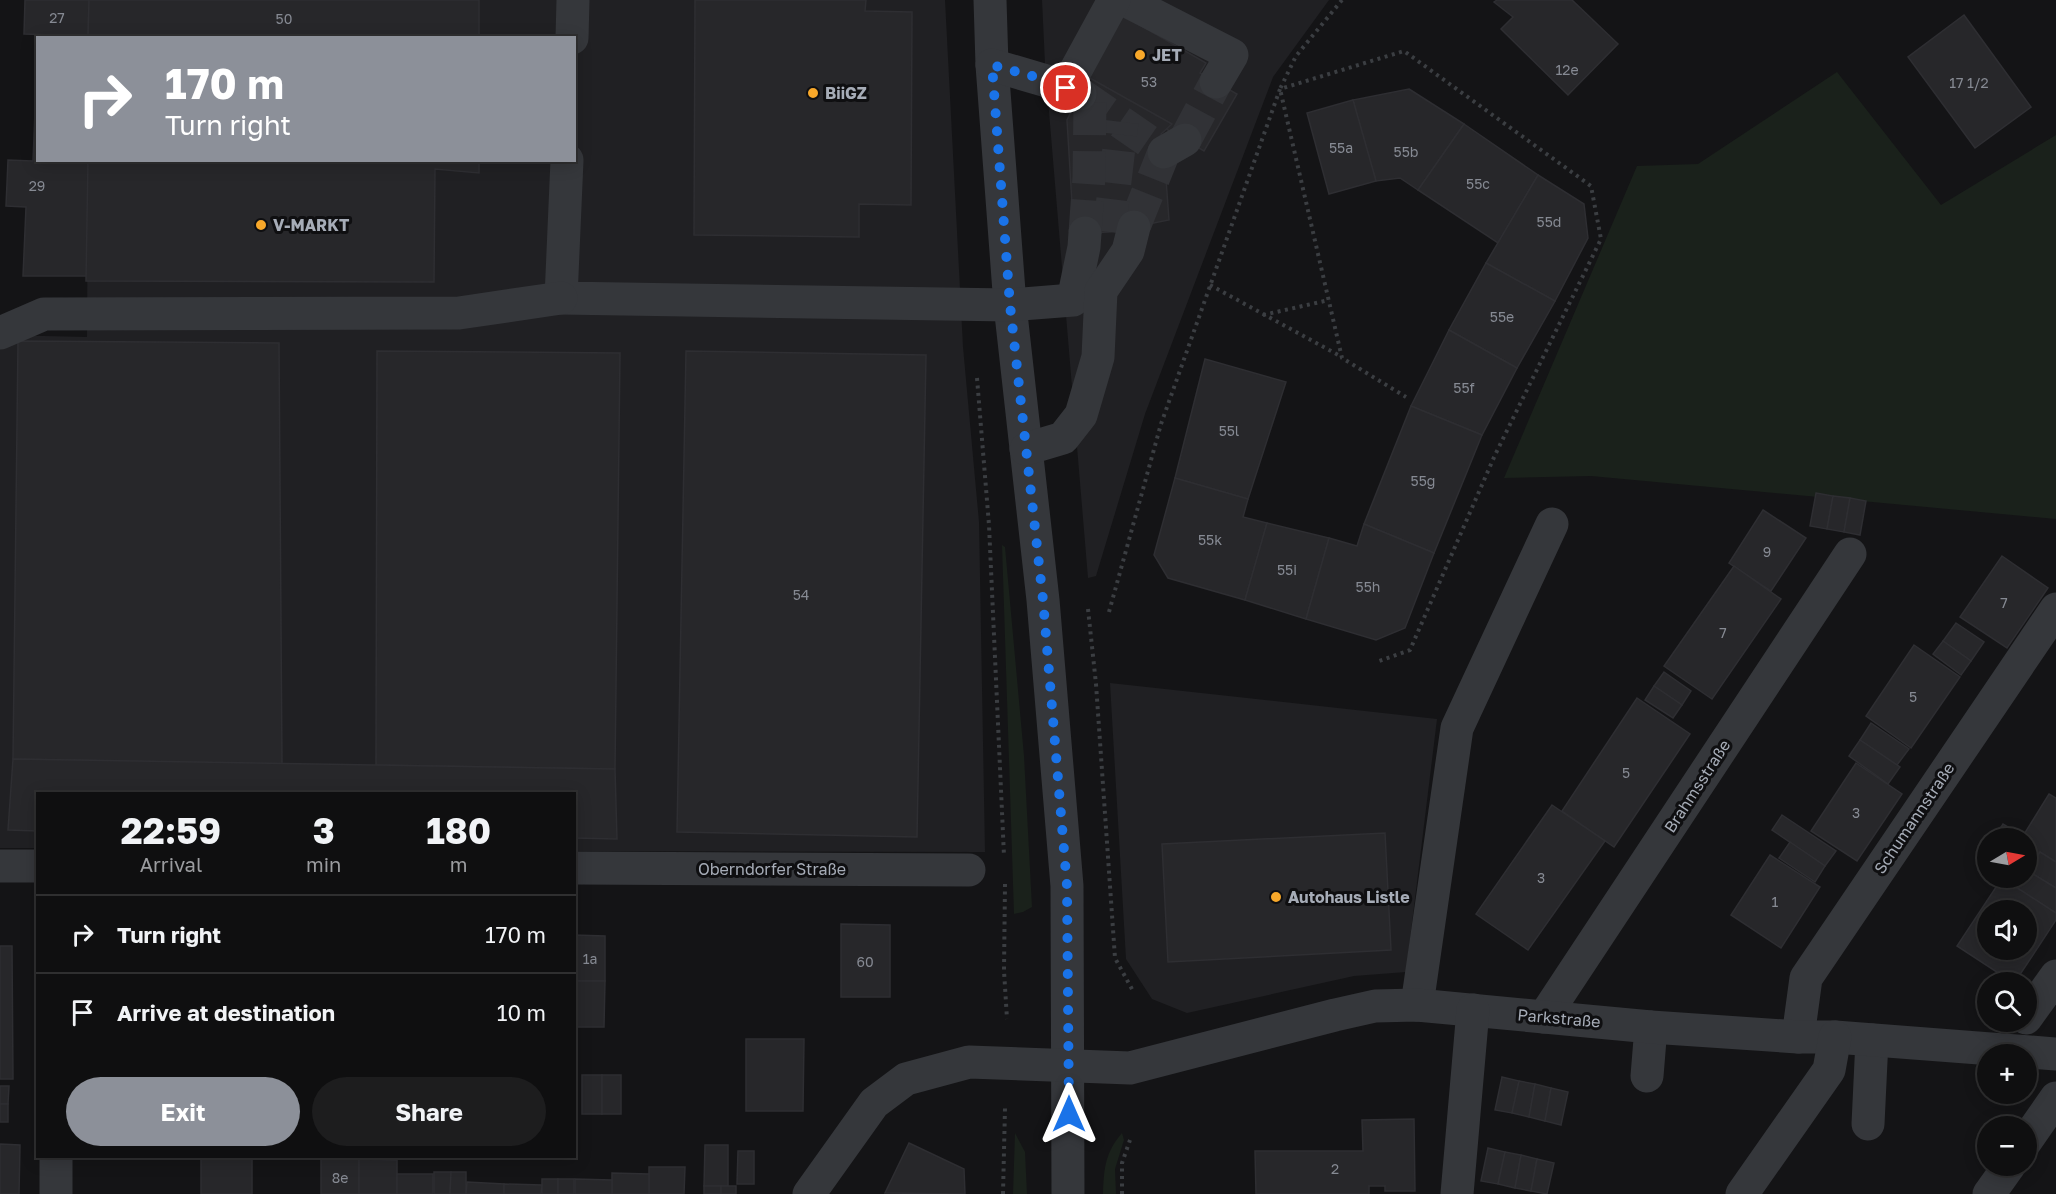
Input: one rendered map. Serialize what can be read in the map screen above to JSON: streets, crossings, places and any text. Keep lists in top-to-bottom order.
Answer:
{
  "streets": {
    "street": [
      "Brahmsstraße",
      "Schumannstraße",
      "Oberndorfer Straße",
      "Parkstraße"
    ]
  },
  "crossings": [
    ["Brahmsstraße", "Parkstraße"],
    ["Schumannstraße", "Parkstraße"]
  ],
  "places": [
    "JET",
    "BiiGZ",
    "V-MARKT",
    "Autohaus Listle"
  ],
  "house_numbers": [
    "27",
    "50",
    "12e",
    "53",
    "17 1/2",
    "55a",
    "55b",
    "55c",
    "29",
    "55d",
    "55e",
    "55f",
    "55l",
    "55g",
    "55k",
    "9",
    "55i",
    "55h",
    "54",
    "7",
    "7",
    "5",
    "5",
    "3",
    "3",
    "1",
    "1a",
    "60",
    "2",
    "8e"
  ],
  "north": "right",
  "page": {
    "turn": ["170 m", "Turn right"],
    "eta": [
      "22:59",
      "Arrival",
      "3",
      "min",
      "180",
      "m"
    ],
    "map_buttons": ["+", "−"],
    "list": [
      {
        "name": "Turn right",
        "value": "170 m"
      },
      {
        "name": "Arrive at destination",
        "value": "10 m"
      }
    ],
    "buttons": ["Exit", "Share"]
  }
}
